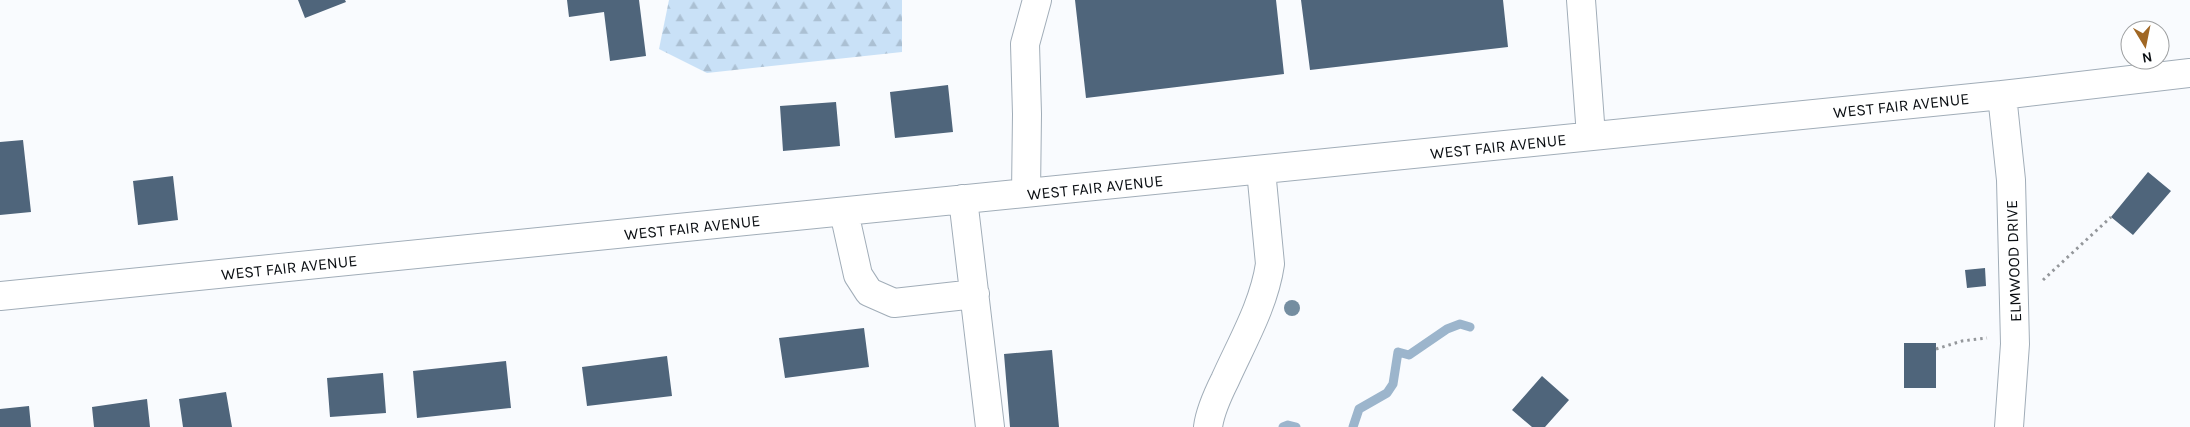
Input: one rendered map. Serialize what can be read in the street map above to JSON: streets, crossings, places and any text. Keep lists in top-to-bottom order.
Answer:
{
  "streets": {
    "street": ["WEST FAIR AVENUE", "ELMWOOD DRIVE"]
  },
  "crossings": [
    ["WEST FAIR AVENUE", "ELMWOOD DRIVE"]
  ],
  "north": "bottom"
}
